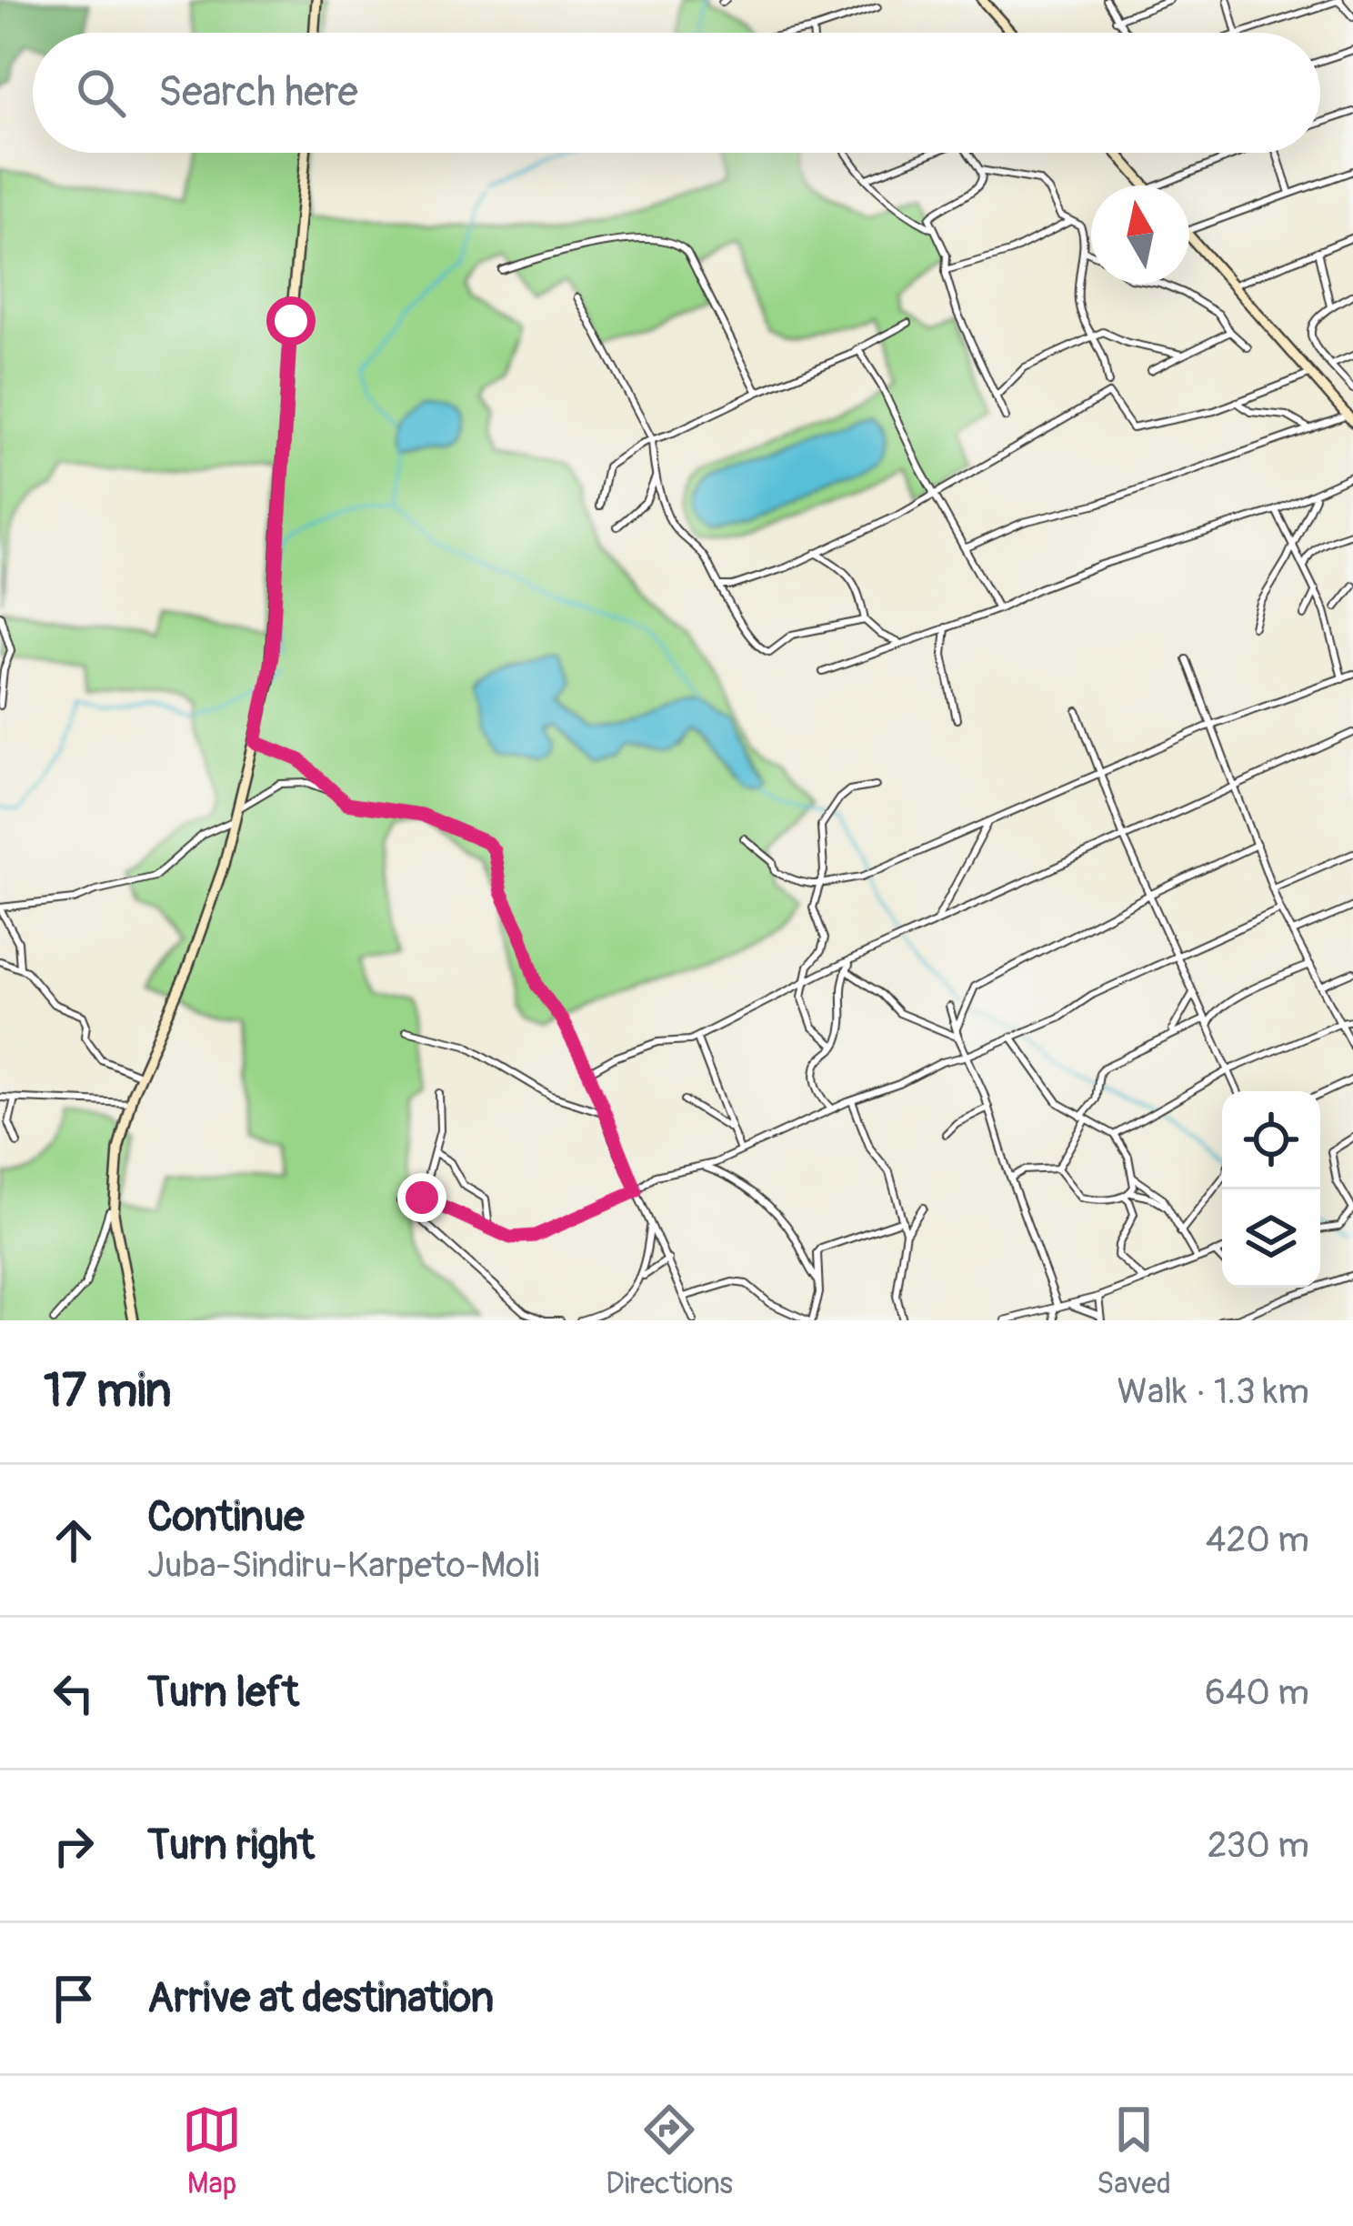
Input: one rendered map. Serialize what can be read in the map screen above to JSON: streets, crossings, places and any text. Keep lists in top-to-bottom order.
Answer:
{
  "north": "top",
  "page": {
    "search": "Search here",
    "heading": ["17 min", "Walk · 1.3 km"],
    "list": [
      ["Continue", "Juba-Sindiru-Karpeto-Moli", "420 m"],
      ["Turn left", "640 m"],
      ["Turn right", "230 m"],
      "Arrive at destination"
    ],
    "nav": ["Map", "Directions", "Saved"]
  }
}
